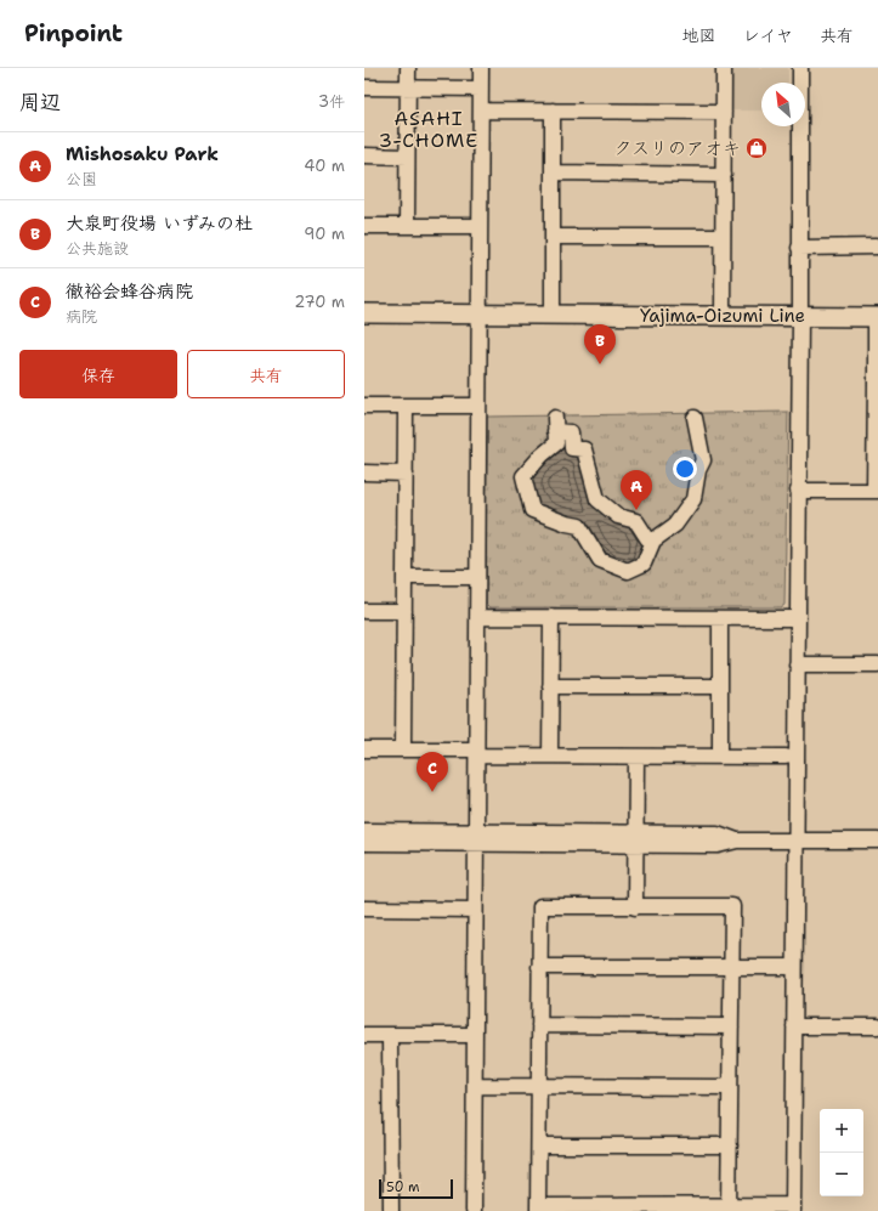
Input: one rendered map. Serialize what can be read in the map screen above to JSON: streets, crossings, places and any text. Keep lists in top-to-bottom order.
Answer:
{
  "streets": {
    "main road": ["Yajima-Oizumi Line"]
  },
  "districts": ["ASAHI 3-CHOME"],
  "places": {
    "shop": ["クスリのアオキ"]
  },
  "scale_bar": "50 m",
  "north": "top left",
  "page": {
    "header": "Pinpoint",
    "nav": ["地図", "レイヤ", "共有"],
    "heading": ["周辺", "3件"],
    "list": [
      {
        "mark": "A",
        "name": "Mishosaku Park",
        "note": "公園",
        "value": "40 m"
      },
      {
        "mark": "B",
        "name": "大泉町役場 いずみの杜",
        "note": "公共施設",
        "value": "90 m"
      },
      {
        "mark": "C",
        "name": "徹裕会蜂谷病院",
        "note": "病院",
        "value": "270 m"
      }
    ],
    "pins": ["B", "A", "C"],
    "buttons": ["保存", "共有"],
    "map_buttons": ["+", "−"],
    "scale": "50 m"
  }
}
